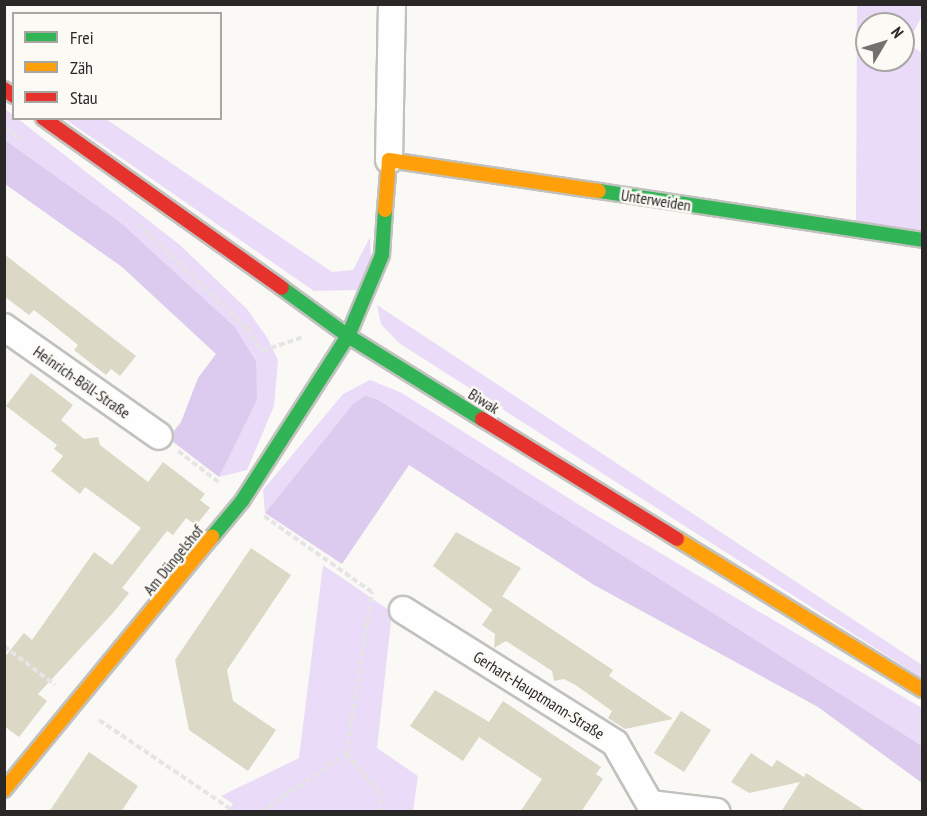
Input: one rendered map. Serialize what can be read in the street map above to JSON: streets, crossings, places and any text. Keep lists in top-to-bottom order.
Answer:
{
  "streets": {
    "street": [
      "Unterweiden",
      "Heinrich-Böll-Straße",
      "Biwak",
      "Am Düngelshof",
      "Gerhart-Hauptmann-Straße"
    ]
  },
  "crossings": [
    ["Biwak", "Am Düngelshof"]
  ],
  "legend": ["Frei", "Zäh", "Stau"],
  "north": "top right"
}
